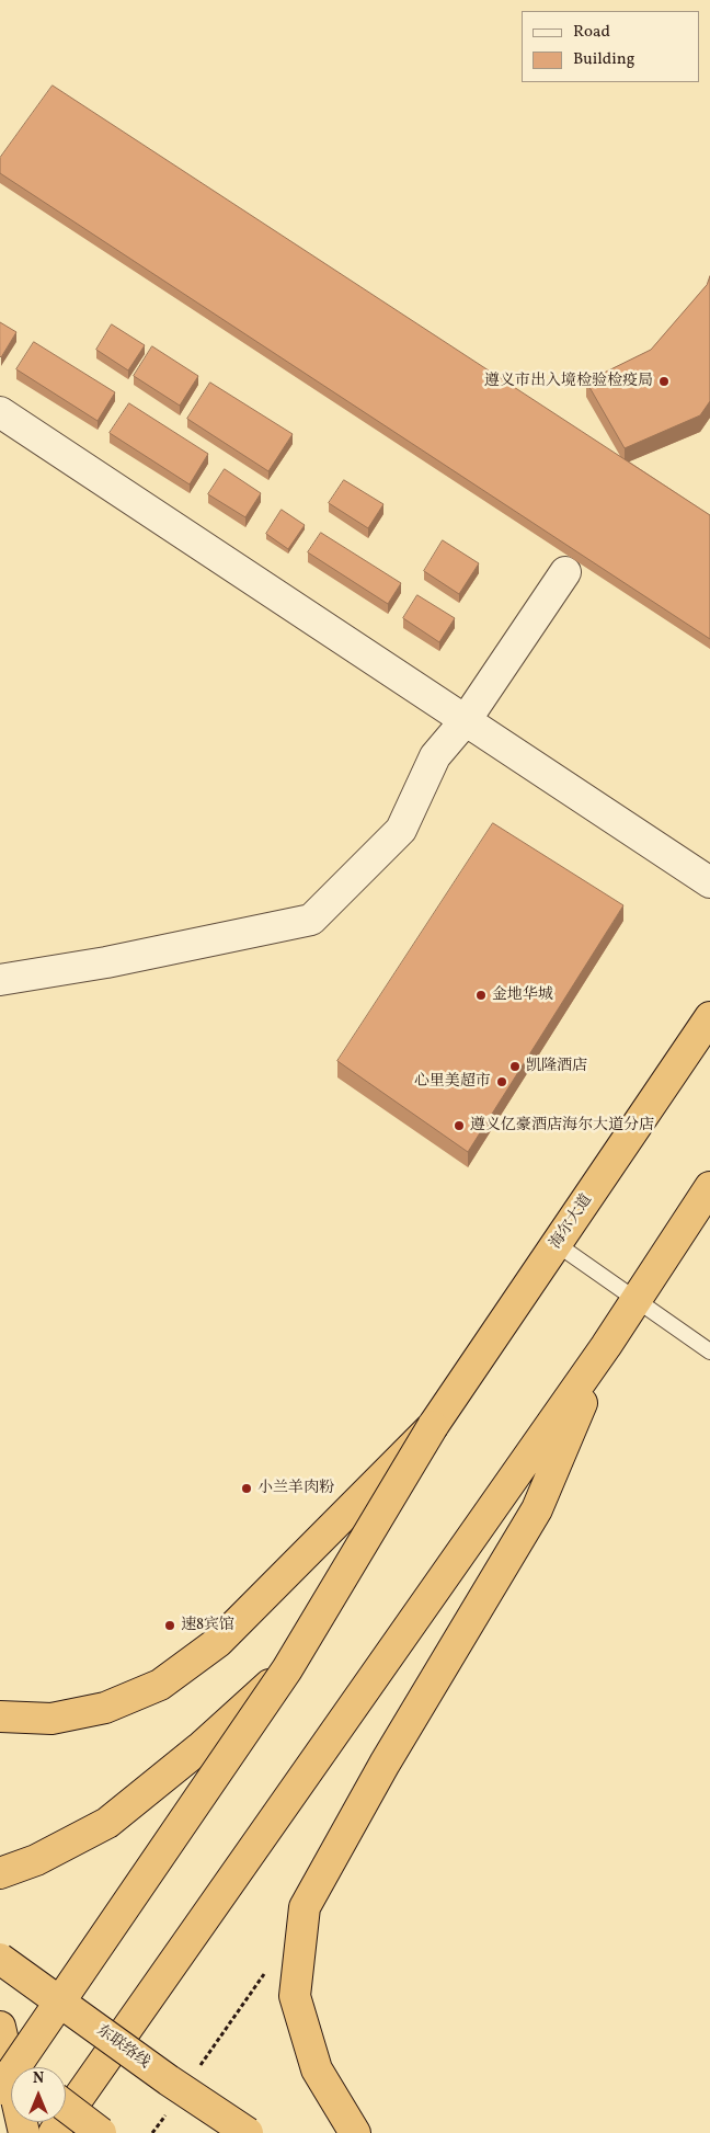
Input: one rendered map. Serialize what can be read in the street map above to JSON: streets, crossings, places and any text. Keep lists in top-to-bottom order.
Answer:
{
  "streets": {
    "highway": ["海尔大道", "东联络线"]
  },
  "places": [
    "遵义市出入境检验检疫局",
    "金地华城",
    "凯隆酒店",
    "心里美超市",
    "遵义亿豪酒店海尔大道分店",
    "小兰羊肉粉",
    "速8宾馆"
  ],
  "legend": ["Road", "Building"],
  "north": "top"
}
